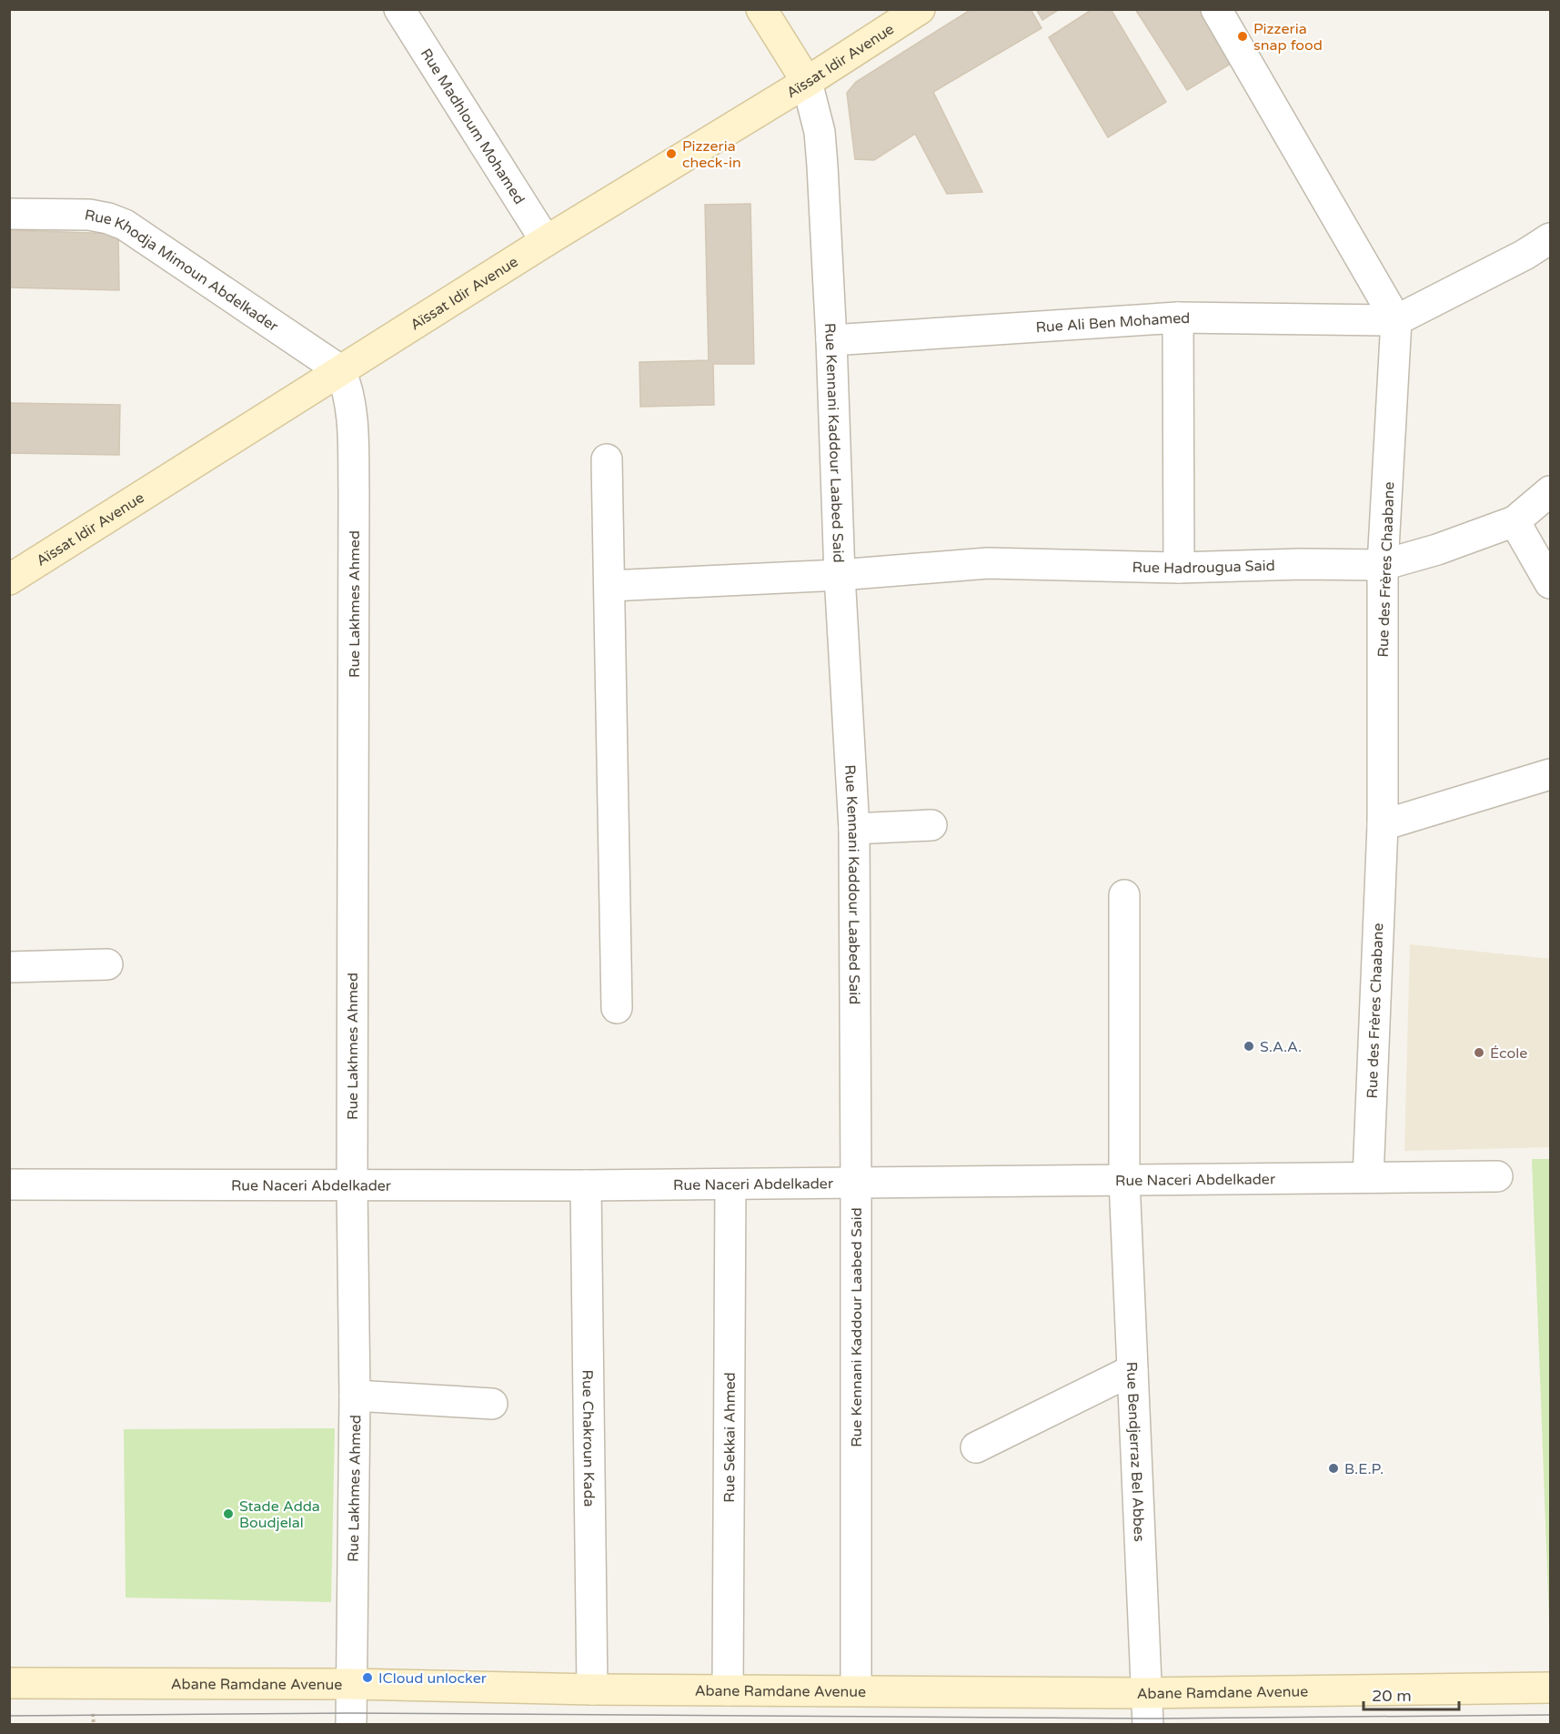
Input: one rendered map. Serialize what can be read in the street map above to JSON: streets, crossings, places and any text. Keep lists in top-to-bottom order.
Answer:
{
  "streets": {
    "main road": ["Aïssat Idir Avenue", "Abane Ramdane Avenue"],
    "street": [
      "Rue Madhloum Mohamed",
      "Rue Khodja Mimoun Abdelkader",
      "Rue Ali Ben Mohamed",
      "Rue Kennani Kaddour Laabed Said",
      "Rue Hadrougua Said",
      "Rue des Frères Chaabane",
      "Rue Lakhmes Ahmed",
      "Rue Naceri Abdelkader",
      "Rue Chakroun Kada",
      "Rue Sekkai Ahmed",
      "Rue Bendjerraz Bel Abbes"
    ]
  },
  "crossings": [
    ["Aïssat Idir Avenue", "Rue Madhloum Mohamed"],
    ["Aïssat Idir Avenue", "Rue Khodja Mimoun Abdelkader"],
    ["Aïssat Idir Avenue", "Rue Kennani Kaddour Laabed Said"],
    ["Aïssat Idir Avenue", "Rue Lakhmes Ahmed"],
    ["Rue Khodja Mimoun Abdelkader", "Rue Lakhmes Ahmed"],
    ["Rue Ali Ben Mohamed", "Rue Kennani Kaddour Laabed Said"],
    ["Rue Ali Ben Mohamed", "Rue des Frères Chaabane"],
    ["Rue Kennani Kaddour Laabed Said", "Rue Hadrougua Said"],
    ["Rue Kennani Kaddour Laabed Said", "Rue Naceri Abdelkader"],
    ["Rue Kennani Kaddour Laabed Said", "Abane Ramdane Avenue"],
    ["Rue Hadrougua Said", "Rue des Frères Chaabane"],
    ["Rue des Frères Chaabane", "Rue Naceri Abdelkader"],
    ["Rue Lakhmes Ahmed", "Rue Naceri Abdelkader"],
    ["Rue Lakhmes Ahmed", "Abane Ramdane Avenue"],
    ["Rue Naceri Abdelkader", "Rue Chakroun Kada"],
    ["Rue Naceri Abdelkader", "Rue Sekkai Ahmed"],
    ["Rue Naceri Abdelkader", "Rue Bendjerraz Bel Abbes"],
    ["Rue Chakroun Kada", "Abane Ramdane Avenue"],
    ["Rue Sekkai Ahmed", "Abane Ramdane Avenue"],
    ["Rue Bendjerraz Bel Abbes", "Abane Ramdane Avenue"]
  ],
  "places": [
    "Pizzeria snap food",
    "Pizzeria check-in",
    "S.A.A.",
    "École",
    "B.E.P.",
    "Stade Adda Boudjelal",
    "ICloud unlocker"
  ],
  "scale_bar": "20 m"
}
